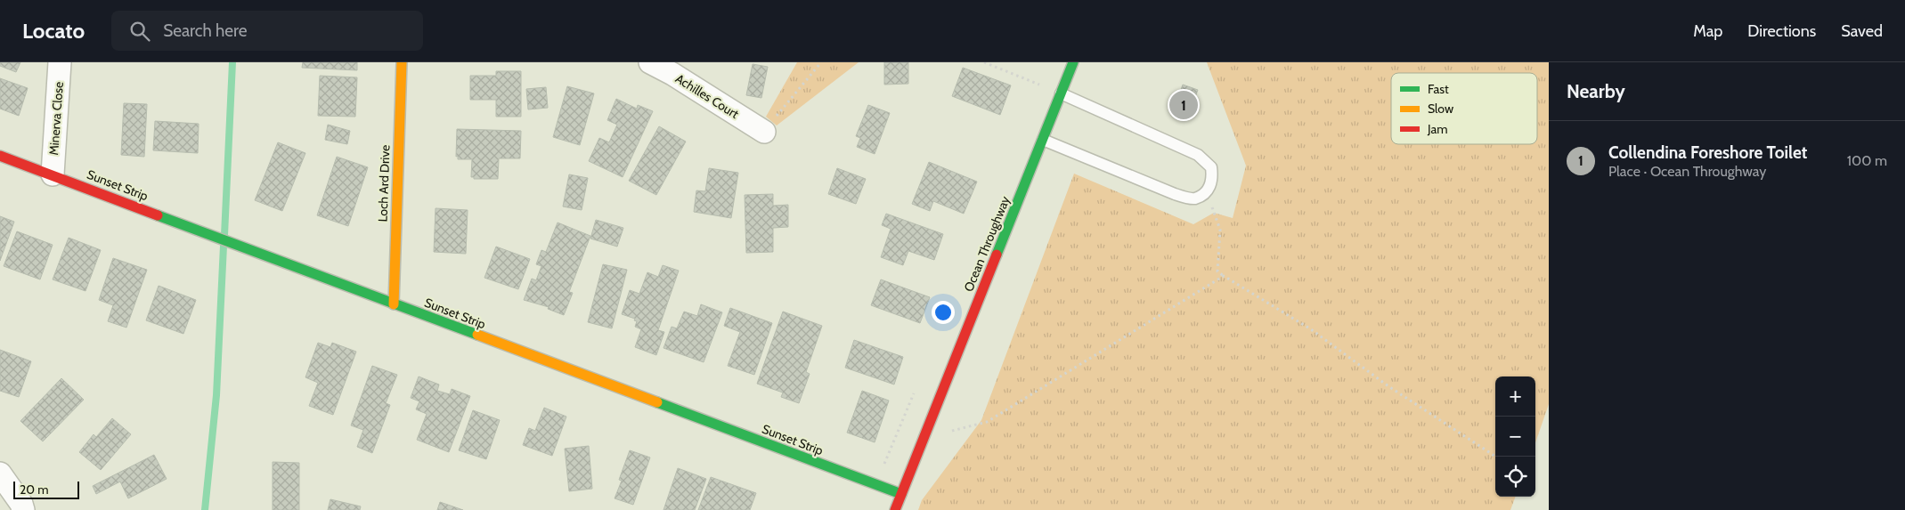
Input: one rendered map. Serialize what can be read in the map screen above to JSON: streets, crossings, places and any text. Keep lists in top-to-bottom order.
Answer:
{
  "streets": {
    "street": [
      "Achilles Court",
      "Minerva Close",
      "Loch Ard Drive",
      "Sunset Strip",
      "Ocean Throughway"
    ]
  },
  "crossings": [
    ["Minerva Close", "Sunset Strip"],
    ["Loch Ard Drive", "Sunset Strip"],
    ["Sunset Strip", "Ocean Throughway"]
  ],
  "legend": ["Fast", "Slow", "Jam"],
  "scale_bar": "20 m",
  "page": {
    "header": "Locato",
    "search": "Search here",
    "nav": ["Map", "Directions", "Saved"],
    "heading": "Nearby",
    "pins": "1",
    "list": [
      {
        "mark": "1",
        "name": "Collendina Foreshore Toilet",
        "note": "Place · Ocean Throughway",
        "value": "100 m"
      }
    ],
    "map_buttons": ["+", "−"],
    "scale": "20 m"
  }
}
